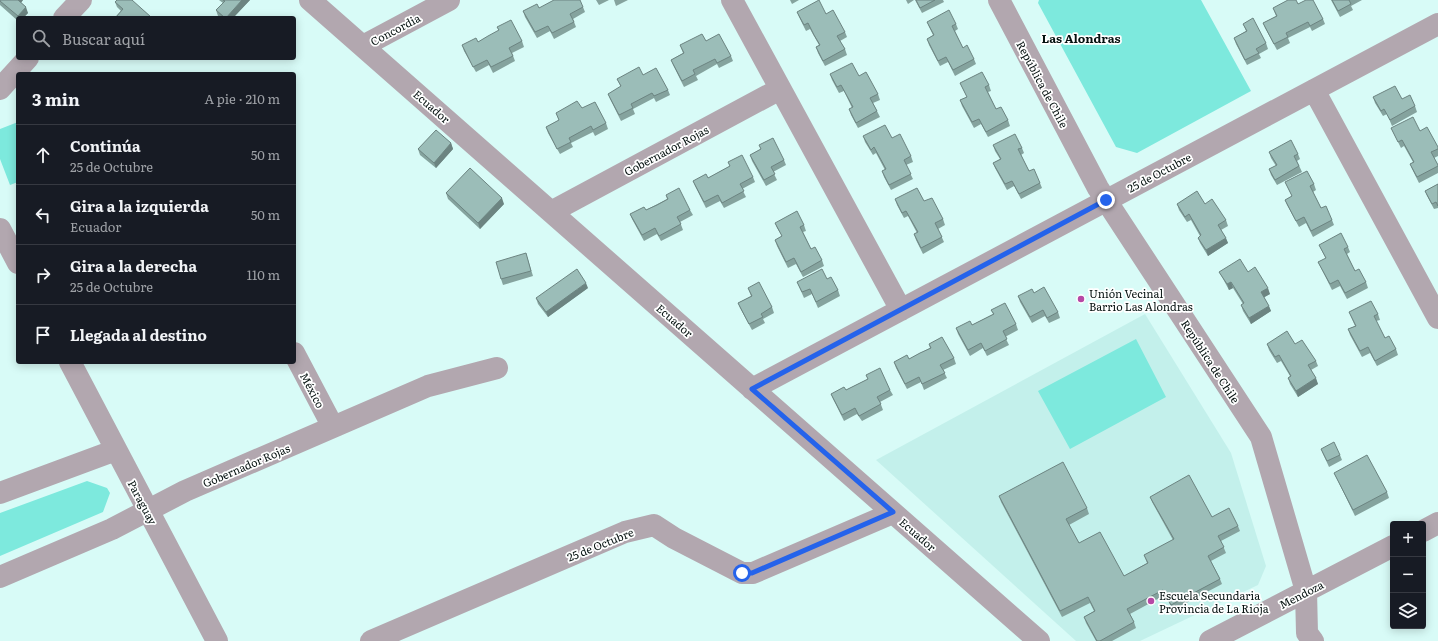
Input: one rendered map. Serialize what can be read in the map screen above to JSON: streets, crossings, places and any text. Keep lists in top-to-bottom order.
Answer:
{
  "streets": {
    "street": [
      "Concordia",
      "República de Chile",
      "Ecuador",
      "Gobernador Rojas",
      "25 de Octubre",
      "México",
      "Paraguay",
      "Mendoza"
    ]
  },
  "crossings": [
    ["Concordia", "Ecuador"],
    ["República de Chile", "25 de Octubre"],
    ["República de Chile", "Mendoza"],
    ["Ecuador", "Gobernador Rojas"],
    ["Ecuador", "25 de Octubre"],
    ["Gobernador Rojas", "México"],
    ["Gobernador Rojas", "Paraguay"]
  ],
  "districts": ["Las Alondras"],
  "places": ["Unión Vecinal Barrio Las Alondras", "Escuela Secundaria Provincia de La Rioja"],
  "page": {
    "search": "Buscar aquí",
    "heading": ["3 min", "A pie · 210 m"],
    "list": [
      ["Continúa", "25 de Octubre", "50 m"],
      ["Gira a la izquierda", "Ecuador", "50 m"],
      ["Gira a la derecha", "25 de Octubre", "110 m"],
      "Llegada al destino"
    ],
    "map_buttons": ["+", "−"]
  }
}
